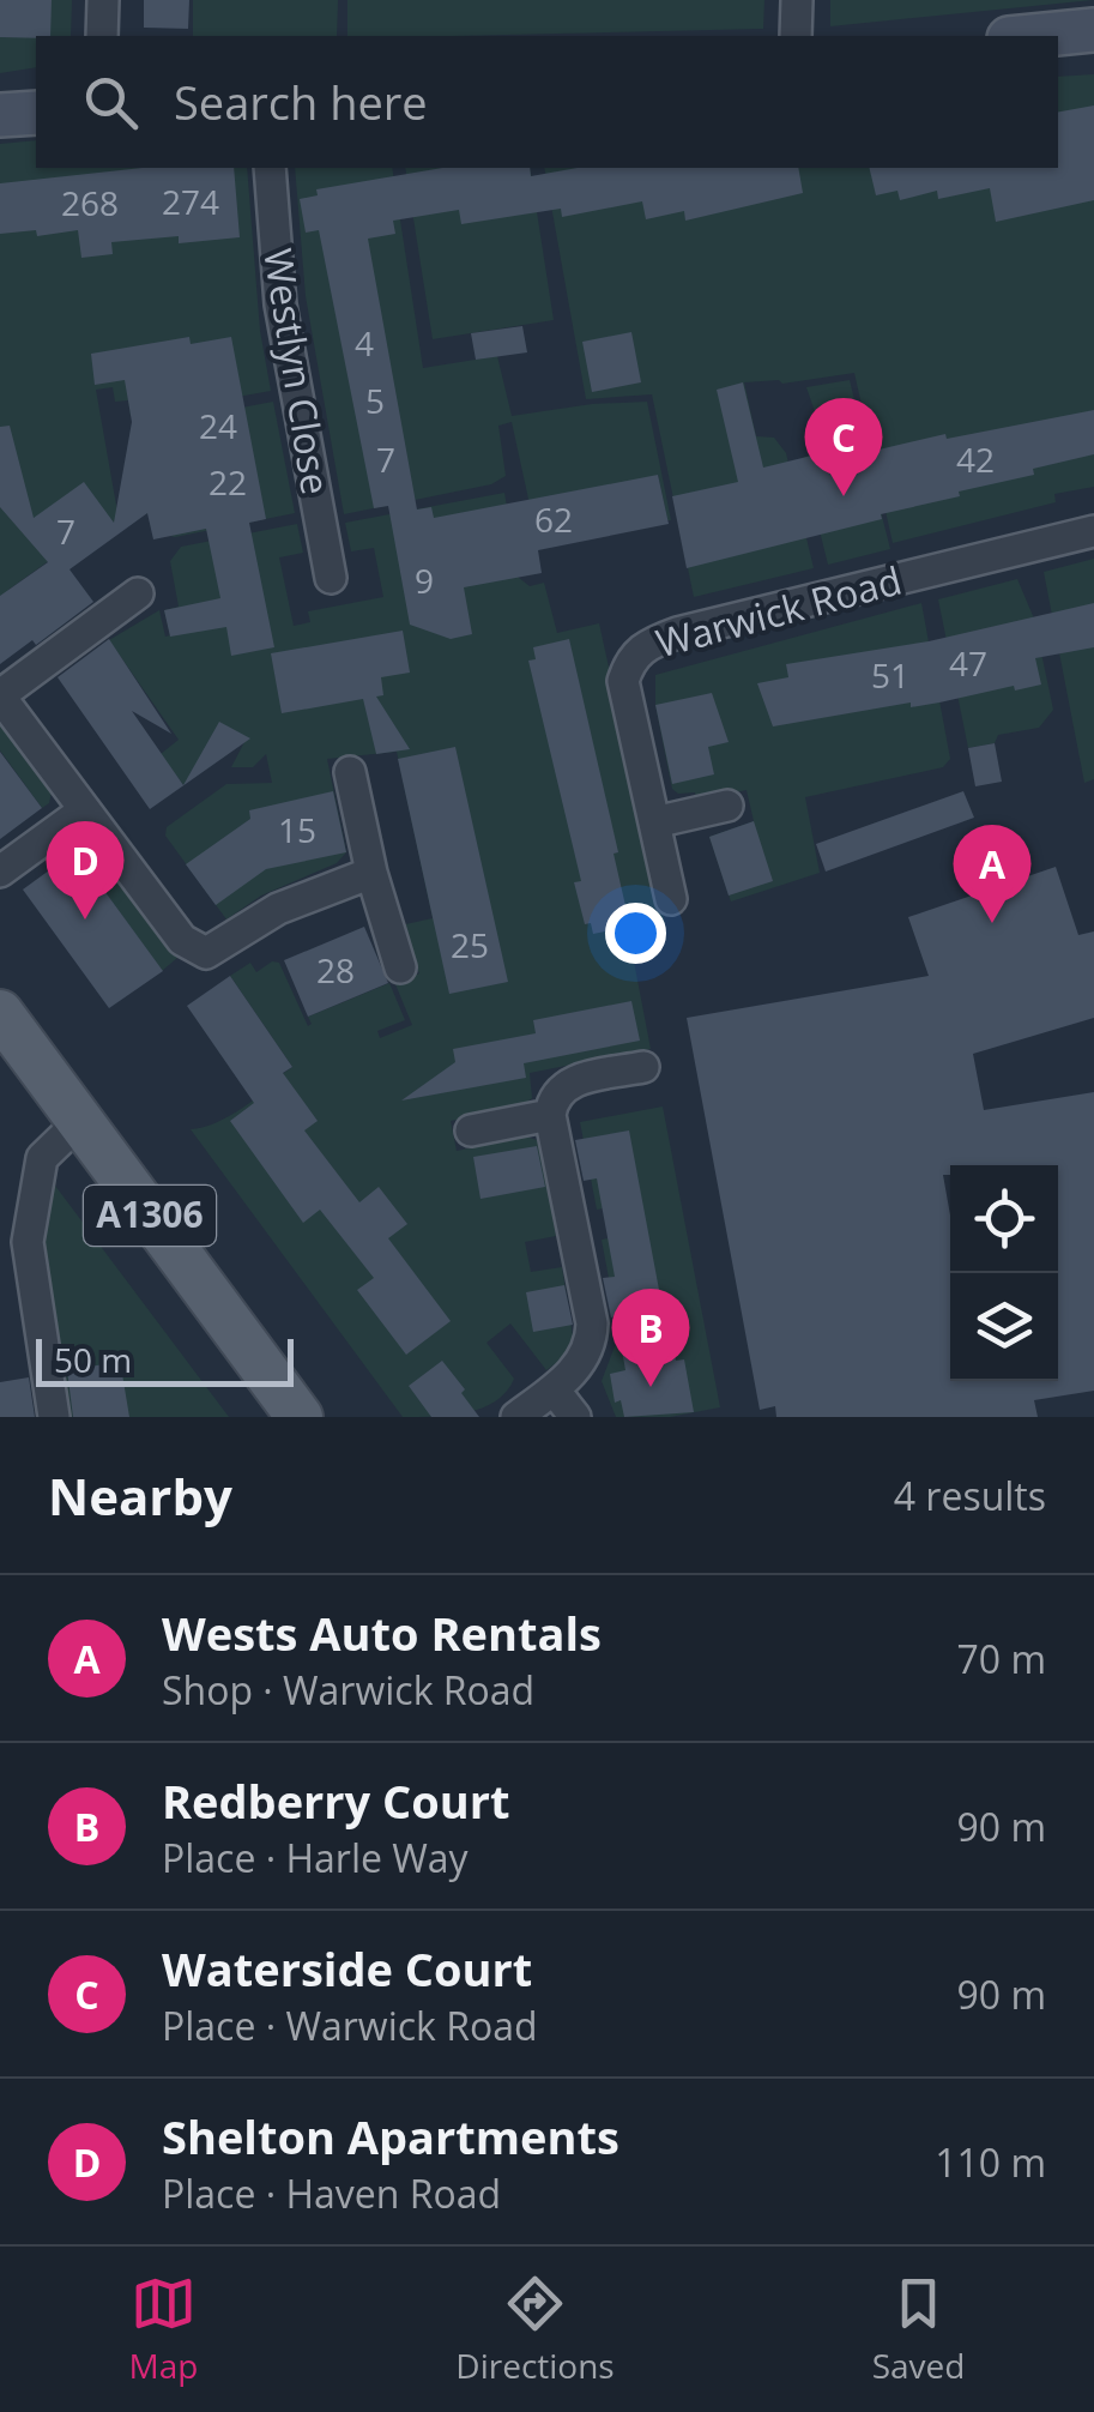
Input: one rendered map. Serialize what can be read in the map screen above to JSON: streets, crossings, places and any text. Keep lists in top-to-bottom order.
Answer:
{
  "streets": {
    "main road": ["A1306"],
    "street": ["Westlyn Close", "Warwick Road"]
  },
  "house_numbers": [
    "274",
    "268",
    "4",
    "5",
    "24",
    "7",
    "42",
    "22",
    "62",
    "7",
    "9",
    "47",
    "51",
    "15",
    "25",
    "28"
  ],
  "scale_bar": "50 m",
  "page": {
    "search": "Search here",
    "pins": [
      "C",
      "D",
      "A",
      "B"
    ],
    "scale": "50 m",
    "heading": ["Nearby", "4 results"],
    "list": [
      {
        "mark": "A",
        "name": "Wests Auto Rentals",
        "note": "Shop · Warwick Road",
        "value": "70 m"
      },
      {
        "mark": "B",
        "name": "Redberry Court",
        "note": "Place · Harle Way",
        "value": "90 m"
      },
      {
        "mark": "C",
        "name": "Waterside Court",
        "note": "Place · Warwick Road",
        "value": "90 m"
      },
      {
        "mark": "D",
        "name": "Shelton Apartments",
        "note": "Place · Haven Road",
        "value": "110 m"
      }
    ],
    "nav": ["Map", "Directions", "Saved"]
  }
}
